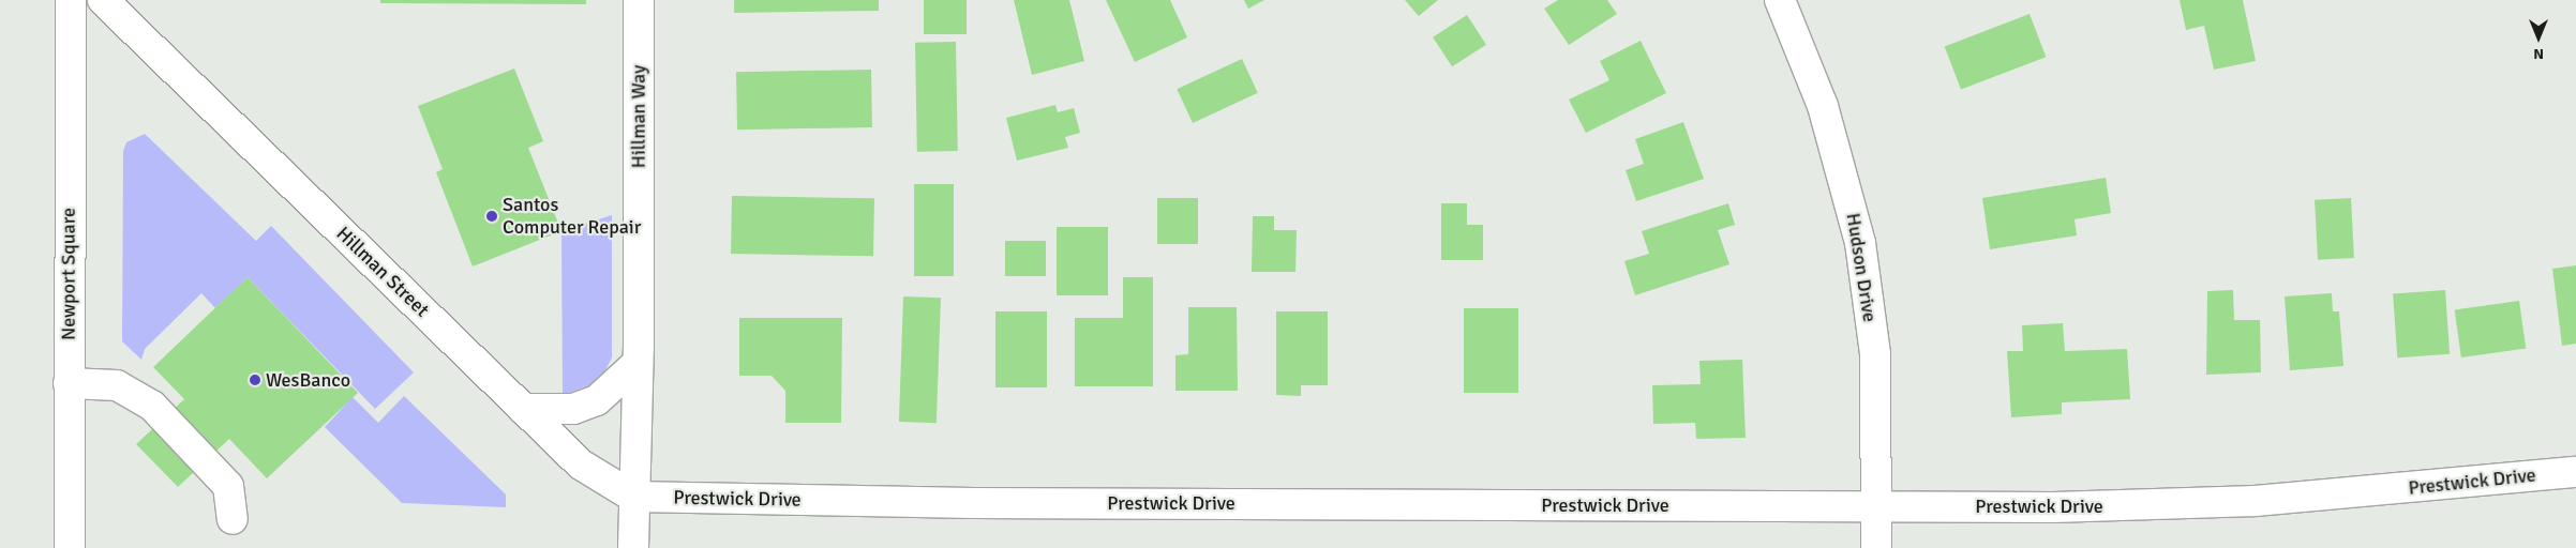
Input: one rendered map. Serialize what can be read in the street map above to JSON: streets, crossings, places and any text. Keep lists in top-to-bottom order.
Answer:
{
  "streets": {
    "street": [
      "Hillman Way",
      "Hudson Drive",
      "Hillman Street",
      "Newport Square",
      "Prestwick Drive"
    ]
  },
  "crossings": [
    ["Hillman Way", "Hillman Street"],
    ["Hillman Way", "Prestwick Drive"],
    ["Hudson Drive", "Prestwick Drive"],
    ["Hillman Street", "Prestwick Drive"]
  ],
  "places": ["Santos Computer Repair", "WesBanco"],
  "north": "bottom"
}
